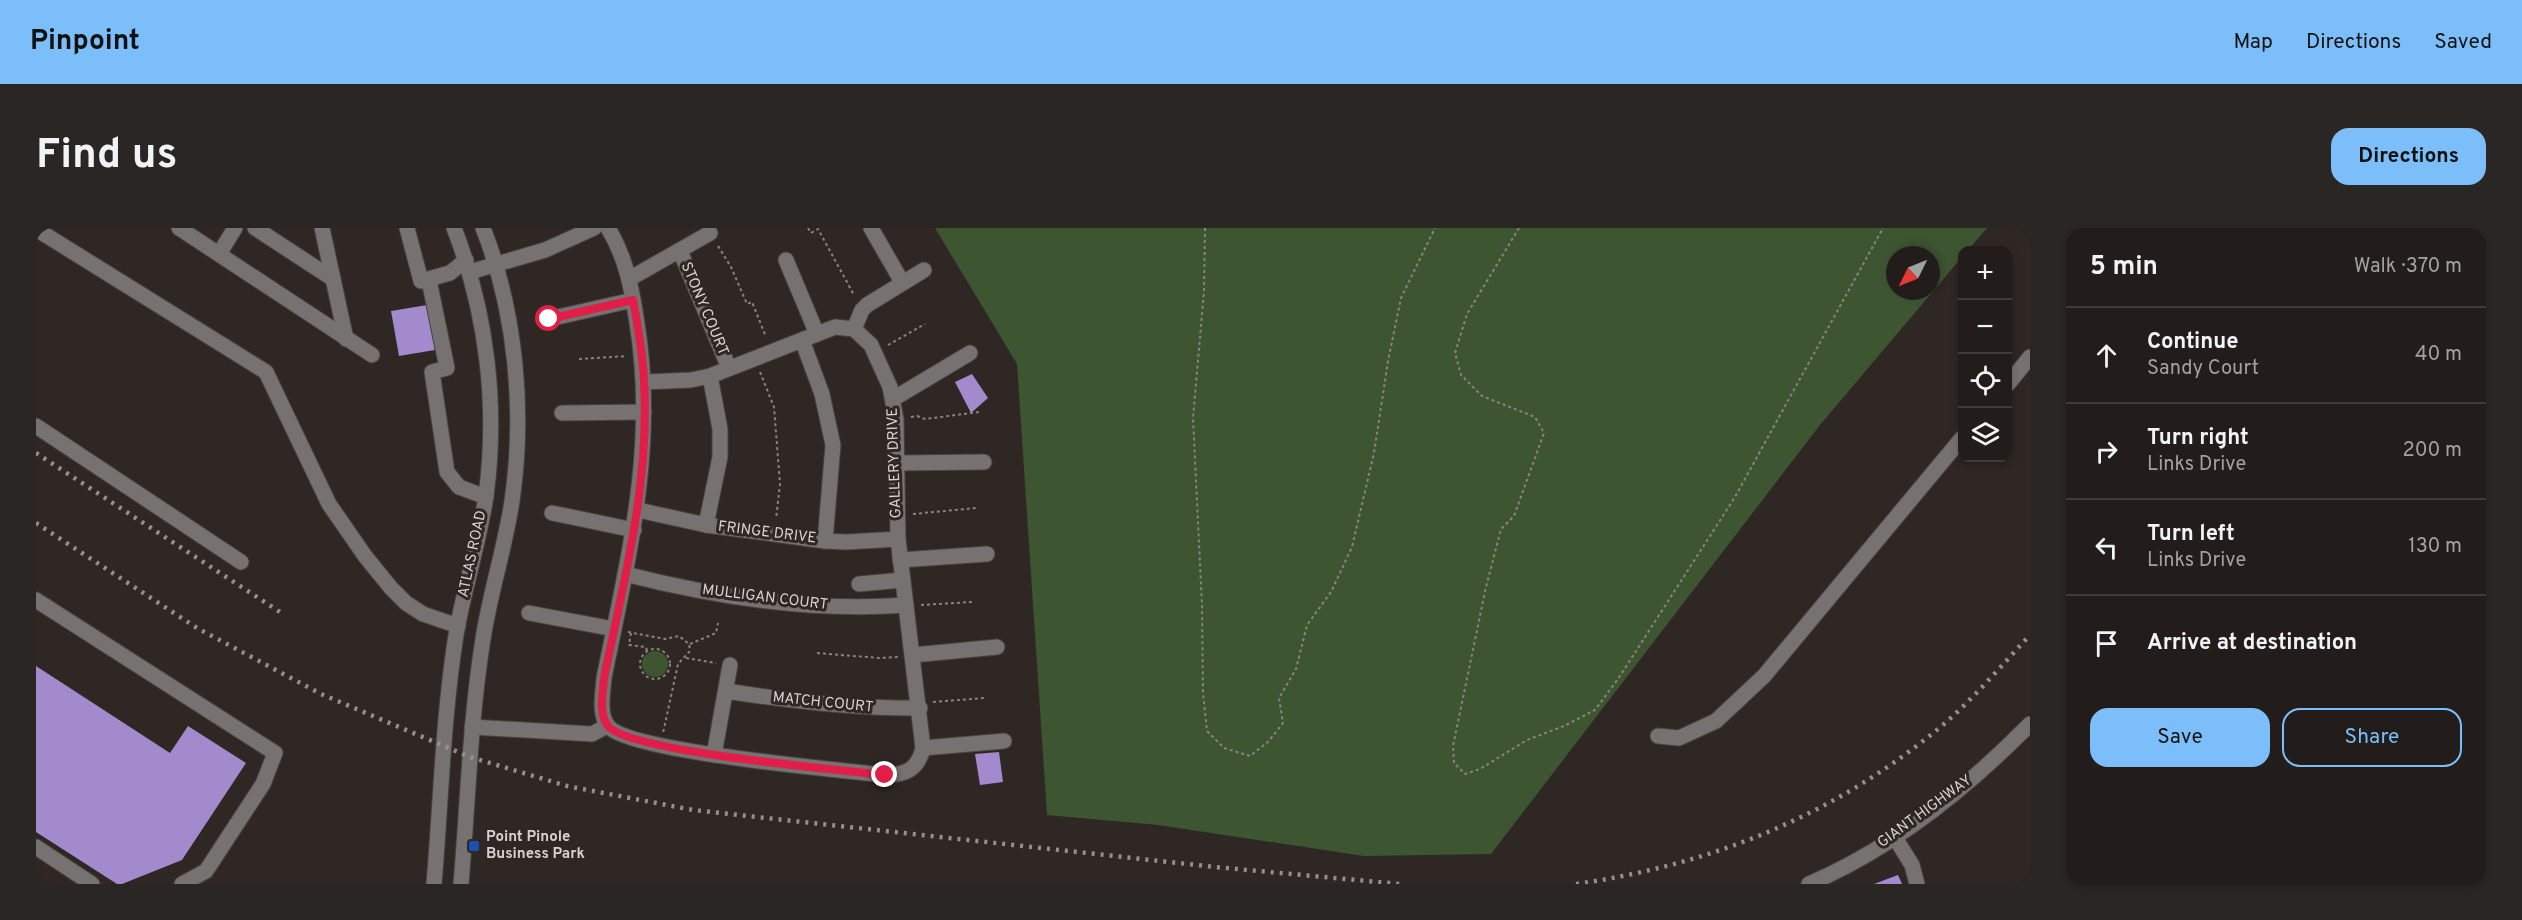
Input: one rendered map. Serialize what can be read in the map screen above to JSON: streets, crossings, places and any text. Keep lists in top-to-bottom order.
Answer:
{
  "streets": {
    "street": [
      "STONY COURT",
      "GALLERY DRIVE",
      "FRINGE DRIVE",
      "ATLAS ROAD",
      "MULLIGAN COURT",
      "MATCH COURT",
      "GIANT HIGHWAY"
    ]
  },
  "crossings": [
    ["GALLERY DRIVE", "FRINGE DRIVE"],
    ["GALLERY DRIVE", "MULLIGAN COURT"],
    ["GALLERY DRIVE", "MATCH COURT"]
  ],
  "places": {
    "transit": ["Point Pinole Business Park"]
  },
  "north": "bottom left",
  "page": {
    "header": "Pinpoint",
    "nav": ["Map", "Directions", "Saved"],
    "buttons": [
      "Directions",
      ["Save", "Share"]
    ],
    "title": "Find us",
    "heading": ["5 min", "Walk · 370 m"],
    "map_buttons": ["+", "−"],
    "list": [
      ["Continue", "Sandy Court", "40 m"],
      ["Turn right", "Links Drive", "200 m"],
      ["Turn left", "Links Drive", "130 m"],
      "Arrive at destination"
    ]
  }
}
